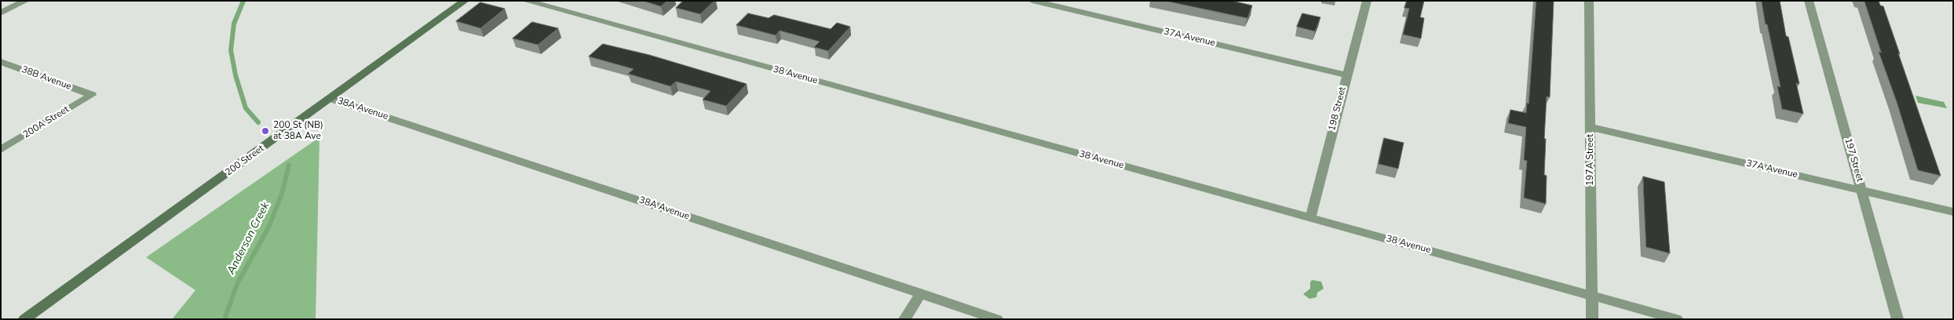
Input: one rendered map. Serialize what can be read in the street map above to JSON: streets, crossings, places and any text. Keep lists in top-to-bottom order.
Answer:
{
  "streets": {
    "main road": ["200 Street"],
    "street": [
      "37A Avenue",
      "38 Avenue",
      "38B Avenue",
      "38A Avenue",
      "198 Street",
      "200A Street",
      "197A Street",
      "197 Street"
    ]
  },
  "crossings": [
    ["37A Avenue", "198 Street"],
    ["37A Avenue", "197A Street"],
    ["37A Avenue", "197 Street"],
    ["38 Avenue", "198 Street"],
    ["38 Avenue", "197A Street"],
    ["38B Avenue", "200A Street"],
    ["38A Avenue", "200 Street"]
  ],
  "water": ["Anderson Creek"],
  "places": ["200 St (NB) at 38A Ave"]
}
